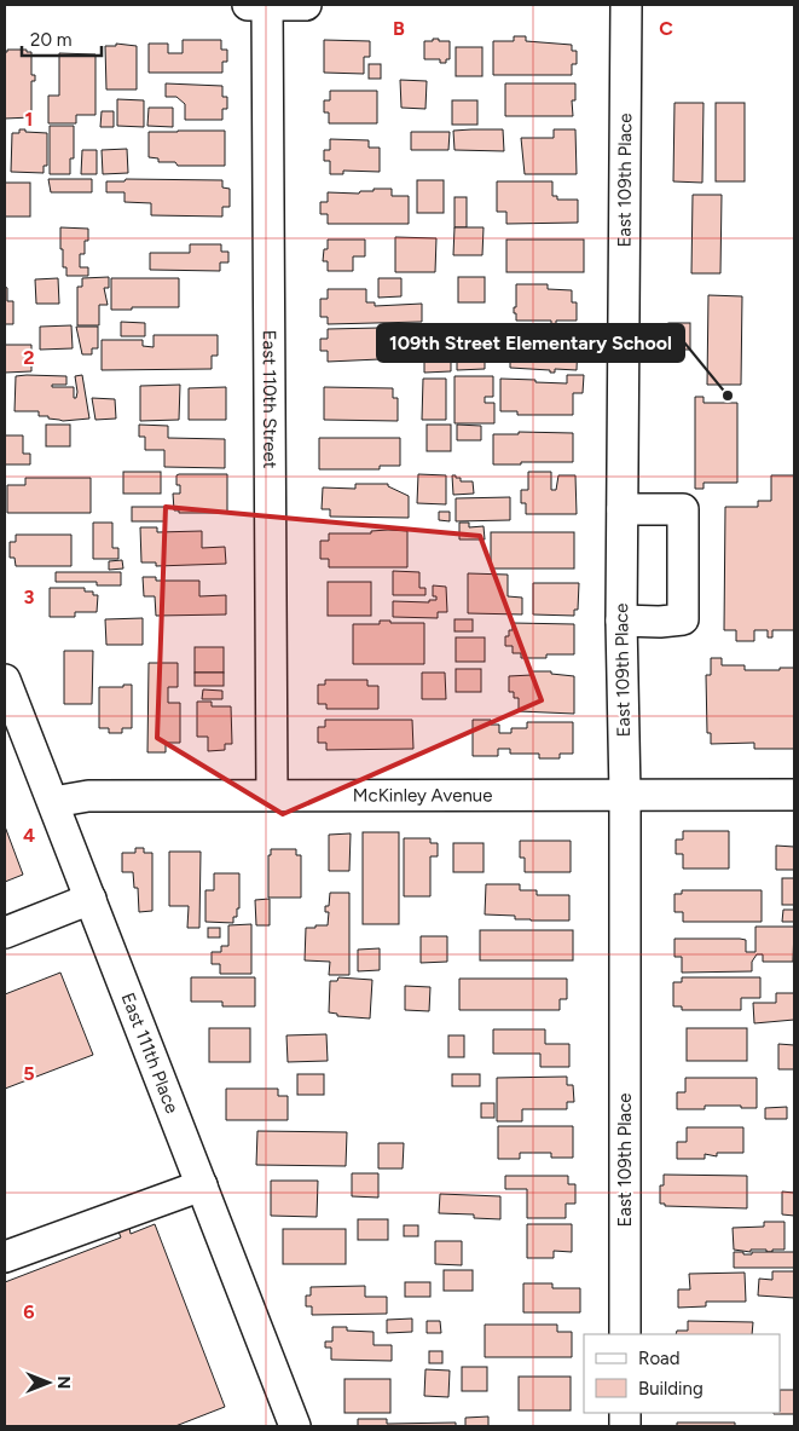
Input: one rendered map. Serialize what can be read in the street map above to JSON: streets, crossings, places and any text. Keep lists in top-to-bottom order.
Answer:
{
  "streets": {
    "street": [
      "East 109th Place",
      "East 110th Street",
      "McKinley Avenue",
      "East 111th Place"
    ]
  },
  "crossings": [
    ["East 109th Place", "McKinley Avenue"],
    ["East 110th Street", "McKinley Avenue"],
    ["McKinley Avenue", "East 111th Place"]
  ],
  "places": ["109th Street Elementary School"],
  "legend": ["Road", "Building"],
  "scale_bar": "20 m",
  "north": "right",
  "grid": {
    "columns": ["B", "C"],
    "rows": [
      "1",
      "2",
      "3",
      "4",
      "5",
      "6"
    ]
  }
}
